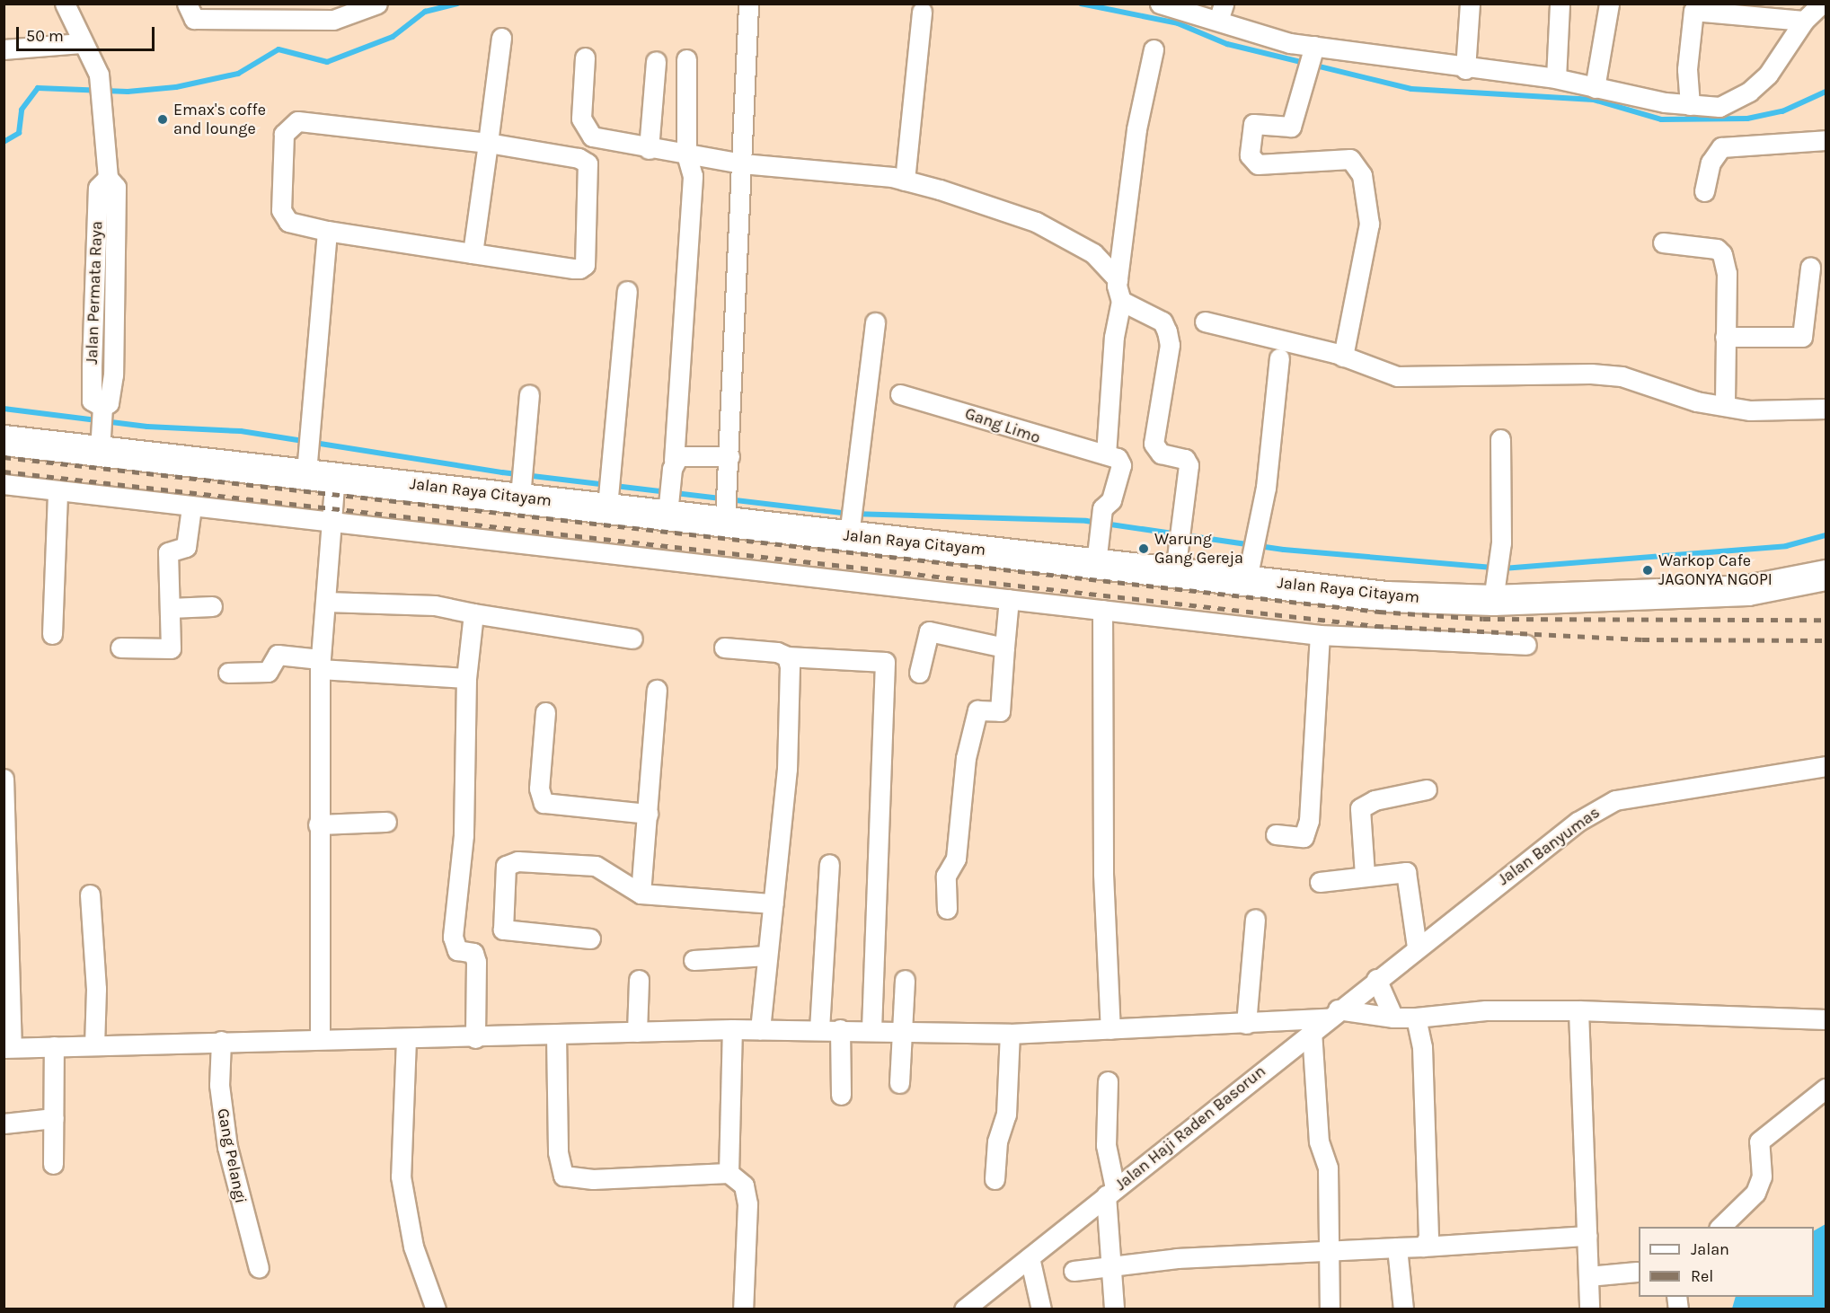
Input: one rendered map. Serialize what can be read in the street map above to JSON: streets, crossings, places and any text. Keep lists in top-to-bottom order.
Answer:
{
  "streets": {
    "main road": ["Jalan Raya Citayam"],
    "street": [
      "Jalan Permata Raya",
      "Gang Limo",
      "Jalan Banyumas",
      "Jalan Haji Raden Basorun",
      "Gang Pelangi"
    ]
  },
  "crossings": [
    ["Jalan Permata Raya", "Jalan Raya Citayam"],
    ["Jalan Banyumas", "Jalan Haji Raden Basorun"]
  ],
  "places": ["Emax's coffe and lounge", "Warung Gang Gereja", "Warkop Cafe JAGONYA NGOPI"],
  "legend": ["Jalan", "Rel"],
  "scale_bar": "50 m"
}
